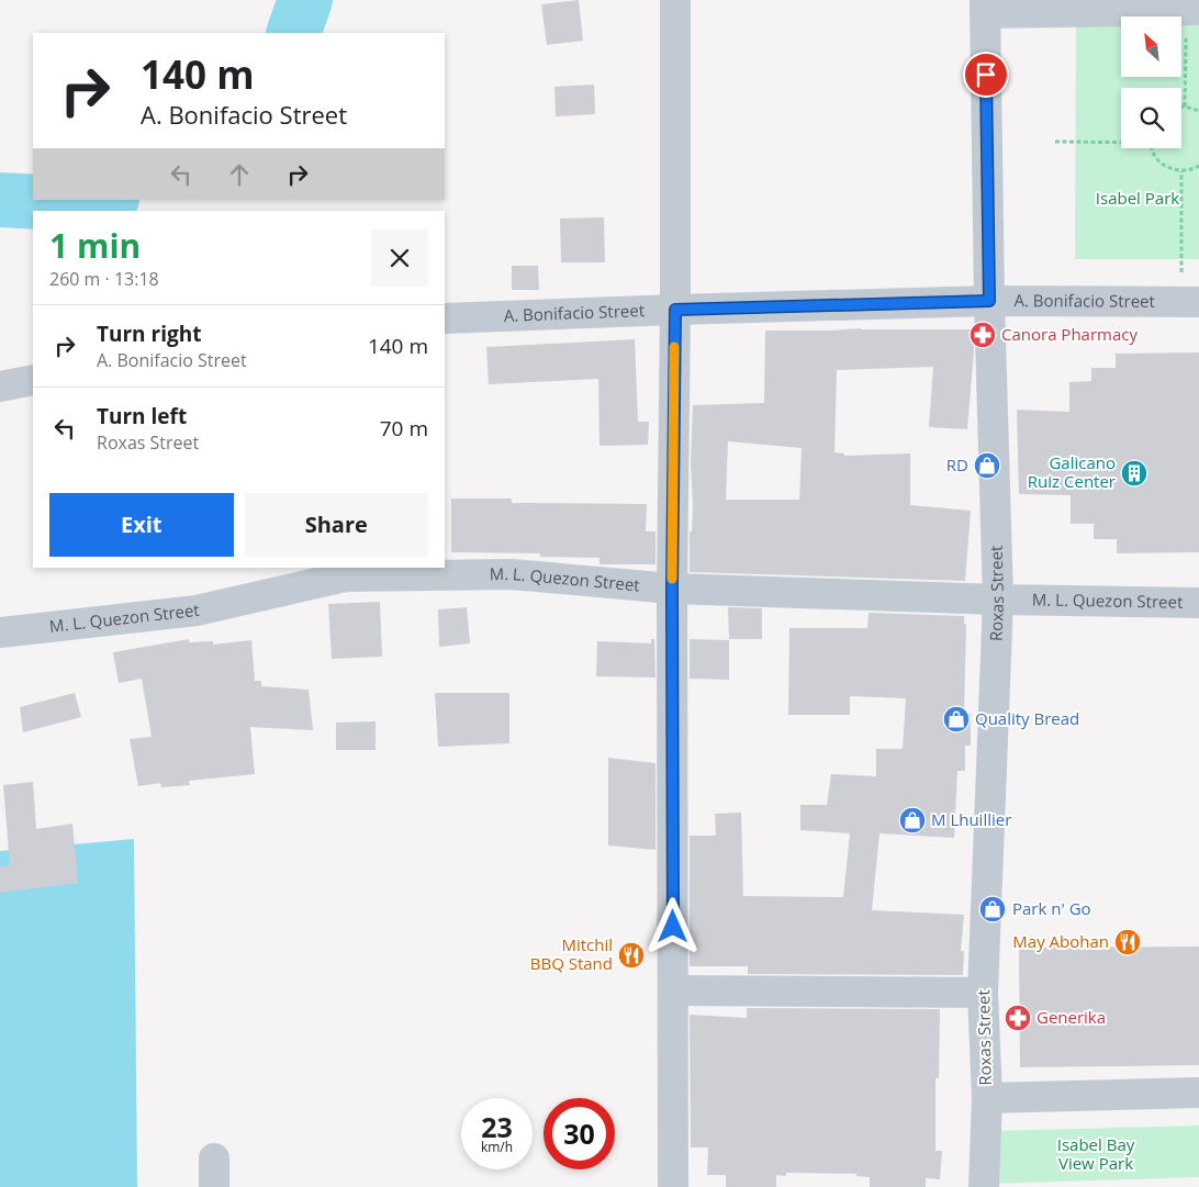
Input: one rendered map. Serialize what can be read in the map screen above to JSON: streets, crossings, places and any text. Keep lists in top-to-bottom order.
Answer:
{
  "streets": {
    "street": ["A. Bonifacio Street", "M. L. Quezon Street", "Roxas Street"]
  },
  "crossings": [
    ["A. Bonifacio Street", "Roxas Street"],
    ["M. L. Quezon Street", "Roxas Street"]
  ],
  "parks": ["Isabel Park", "Isabel Bay View Park"],
  "places": {
    "pharmacy": ["Canora Pharmacy", "Generika"],
    "shop": [
      "RD",
      "Quality Bread",
      "M Lhuillier",
      "Park n' Go"
    ],
    "building": ["Galicano Ruiz Center"],
    "restaurant": ["May Abohan", "Mitchil BBQ Stand"]
  },
  "north": "top left",
  "page": {
    "turn": ["140 m", "A. Bonifacio Street"],
    "heading": ["1 min", "260 m · 13:18"],
    "list": [
      {
        "name": "Turn right",
        "note": "A. Bonifacio Street",
        "value": "140 m"
      },
      {
        "name": "Turn left",
        "note": "Roxas Street",
        "value": "70 m"
      }
    ],
    "buttons": ["Exit", "Share"],
    "speed": "23 km/h",
    "limit": "30"
  }
}
